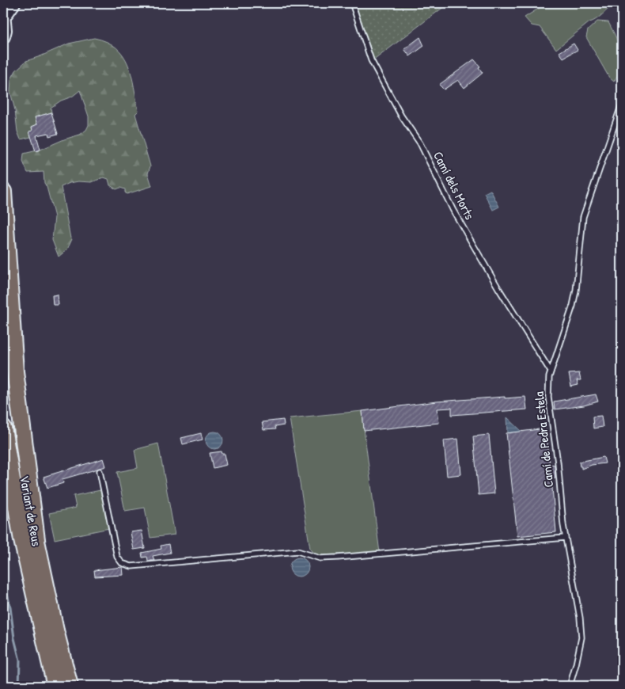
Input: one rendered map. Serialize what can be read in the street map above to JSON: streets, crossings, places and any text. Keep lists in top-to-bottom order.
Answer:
{
  "streets": {
    "highway": ["Variant de Reus"],
    "lane": ["Camí dels Morts", "Camí de Pedra Estela"]
  },
  "crossings": [
    ["Camí dels Morts", "Camí de Pedra Estela"]
  ]
}
